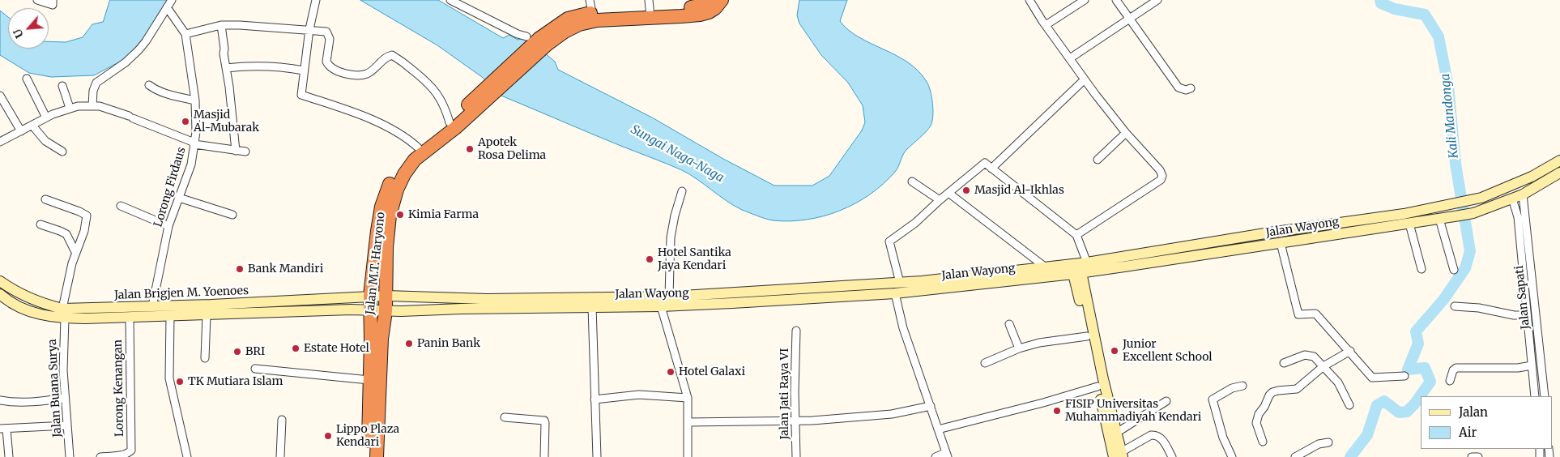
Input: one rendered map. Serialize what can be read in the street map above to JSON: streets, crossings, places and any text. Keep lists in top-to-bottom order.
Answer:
{
  "streets": {
    "highway": ["Jalan M.T. Haryono"],
    "main road": ["Jalan Wayong", "Jalan Brigjen M. Yoenoes"],
    "street": [
      "Lorong Firdaus",
      "Jalan Sapati",
      "Jalan Buana Surya",
      "Lorong Kenangan",
      "Jalan Jati Raya VI"
    ]
  },
  "crossings": [
    ["Lorong Firdaus", "Jalan Brigjen M. Yoenoes"],
    ["Jalan Wayong", "Jalan M.T. Haryono"],
    ["Jalan Wayong", "Jalan Brigjen M. Yoenoes"],
    ["Jalan Wayong", "Jalan Sapati"],
    ["Jalan M.T. Haryono", "Jalan Brigjen M. Yoenoes"],
    ["Jalan Brigjen M. Yoenoes", "Jalan Buana Surya"],
    ["Jalan Brigjen M. Yoenoes", "Lorong Kenangan"]
  ],
  "water": ["Kali Mandonga", "Sungai Naga-Naga"],
  "places": [
    "Masjid Al-Mubarak",
    "Apotek Rosa Delima",
    "Masjid Al-Ikhlas",
    "Kimia Farma",
    "Hotel Santika Jaya Kendari",
    "Bank Mandiri",
    "Panin Bank",
    "Estate Hotel",
    "Junior Excellent School",
    "BRI",
    "Hotel Galaxi",
    "TK Mutiara Islam",
    "FISIP Universitas Muhammadiyah Kendari",
    "Lippo Plaza Kendari"
  ],
  "legend": ["Jalan", "Air"],
  "north": "bottom left"
}
